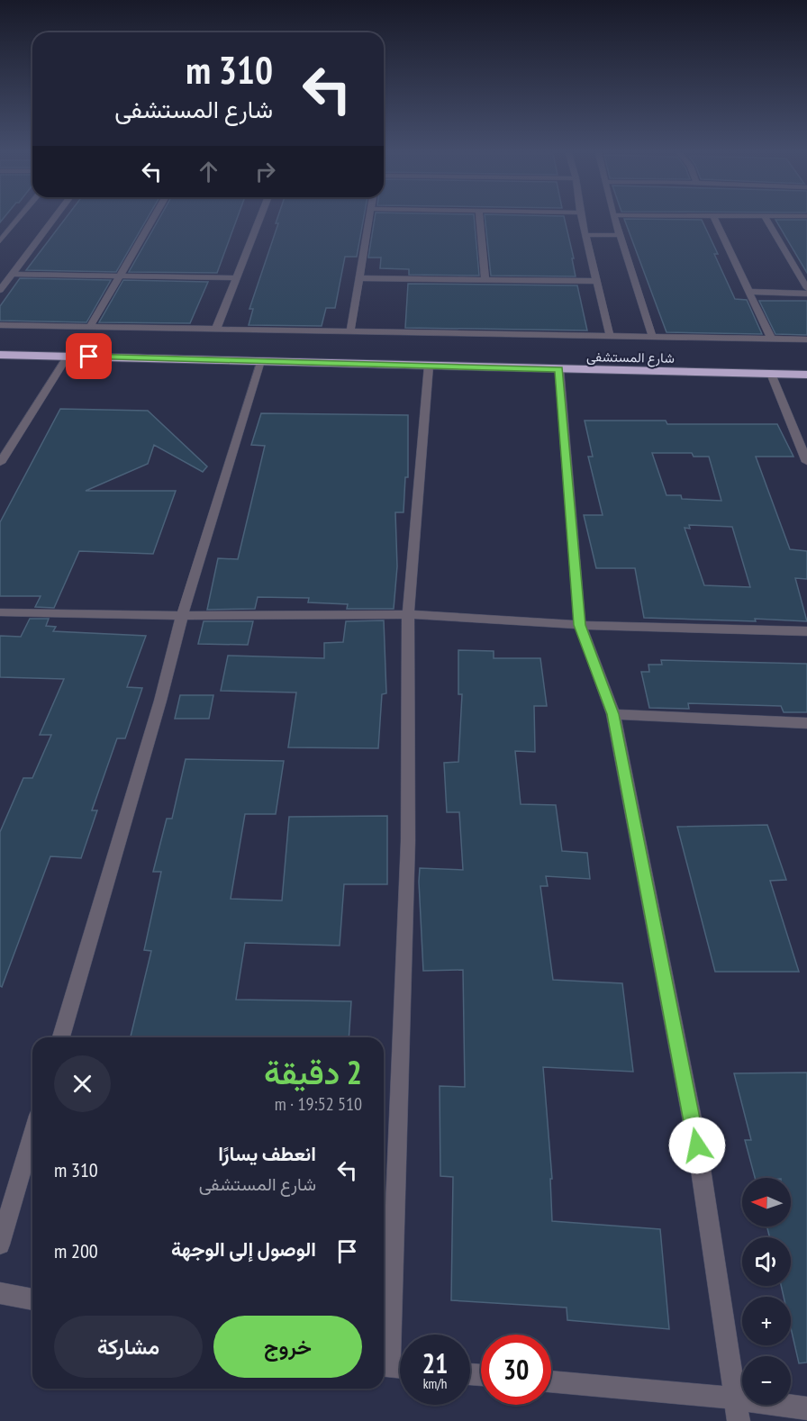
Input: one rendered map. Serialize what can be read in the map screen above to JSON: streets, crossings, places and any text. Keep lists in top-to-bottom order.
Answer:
{
  "streets": {
    "highway": ["شارع المستشفى"]
  },
  "north": "left",
  "page": {
    "turn": ["310 m", "شارع المستشفى"],
    "heading": ["2 دقيقة", "510 m · 19:52"],
    "list": [
      {
        "name": "انعطف يسارًا",
        "note": "شارع المستشفى",
        "value": "310 m"
      },
      {
        "name": "الوصول إلى الوجهة",
        "value": "200 m"
      }
    ],
    "map_buttons": ["+", "−"],
    "buttons": ["خروج", "مشاركة"],
    "speed": "21 km/h",
    "limit": "30"
  }
}
